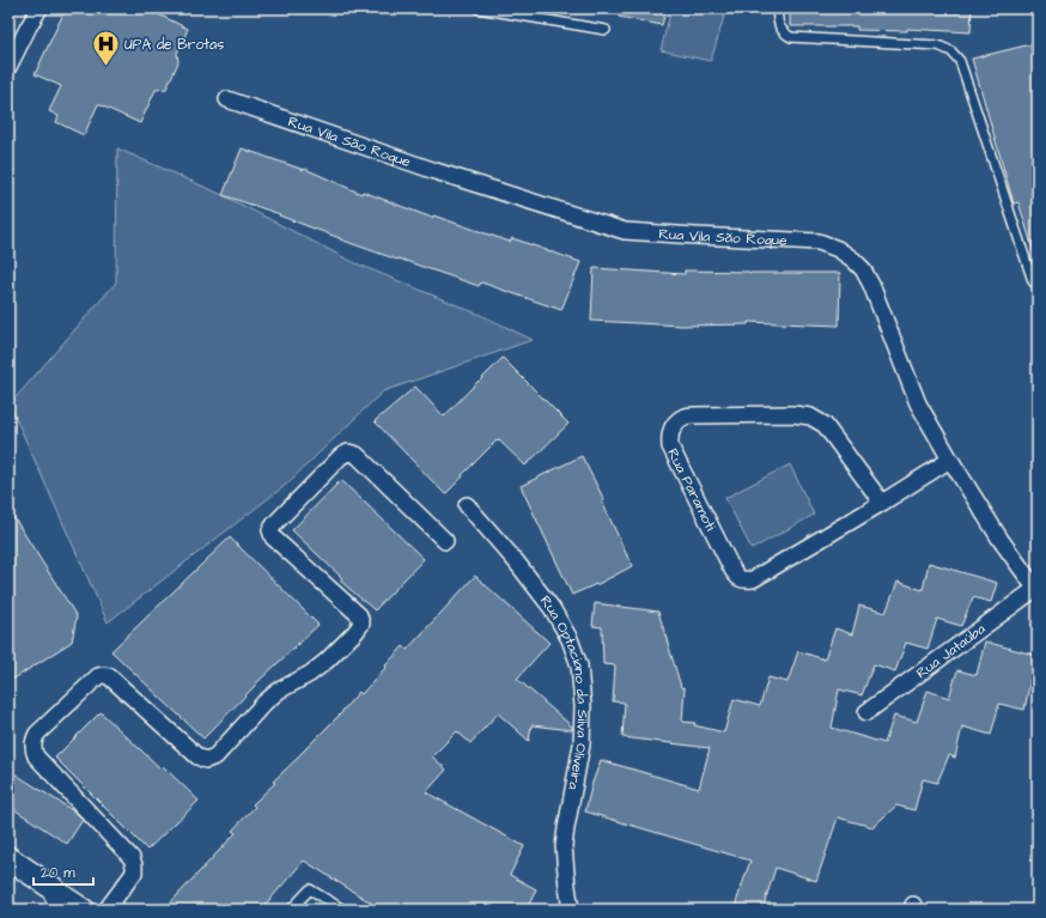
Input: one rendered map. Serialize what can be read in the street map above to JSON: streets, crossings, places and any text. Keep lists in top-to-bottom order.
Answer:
{
  "streets": {
    "street": [
      "Rua Vila São Roque",
      "Rua Paramoti",
      "Rua Jataúba",
      "Rua Optaciano da Silva Oliveira"
    ]
  },
  "crossings": [
    ["Rua Vila São Roque", "Rua Paramoti"],
    ["Rua Vila São Roque", "Rua Jataúba"]
  ],
  "places": {
    "hospital": ["UPA de Brotas"]
  },
  "scale_bar": "20 m"
}
